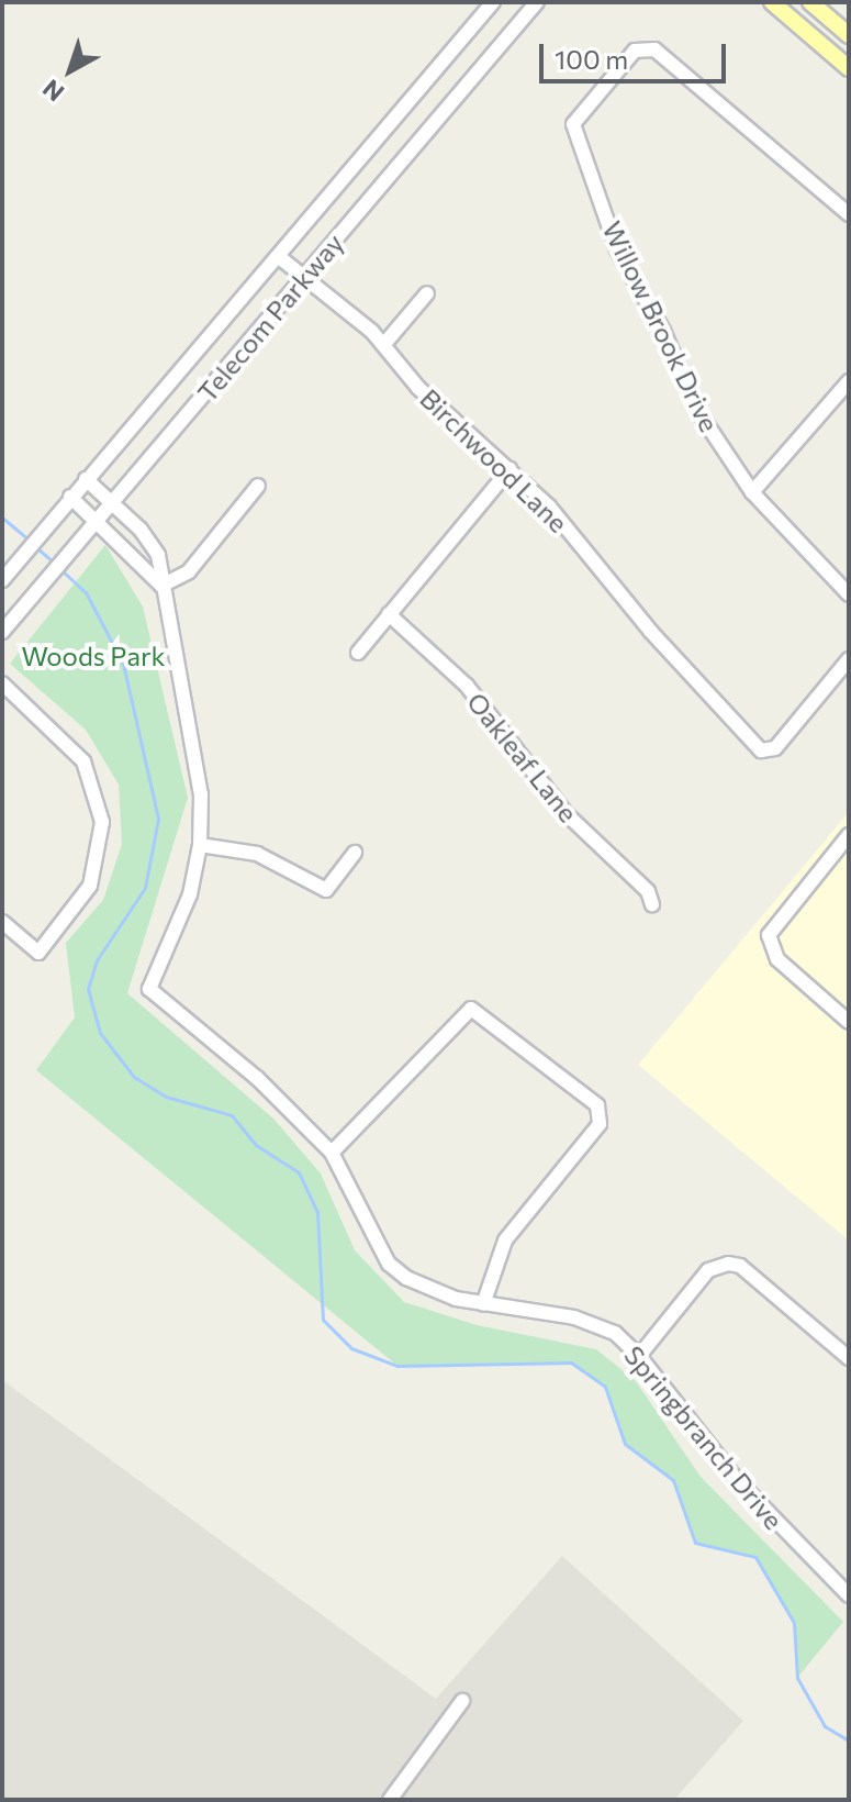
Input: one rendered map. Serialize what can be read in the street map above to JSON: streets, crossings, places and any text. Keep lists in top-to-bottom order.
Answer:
{
  "streets": {
    "street": [
      "Telecom Parkway",
      "Willow Brook Drive",
      "Birchwood Lane",
      "Oakleaf Lane",
      "Springbranch Drive"
    ]
  },
  "crossings": [
    ["Telecom Parkway", "Birchwood Lane"],
    ["Telecom Parkway", "Springbranch Drive"]
  ],
  "parks": ["Woods Park"],
  "scale_bar": "100 m",
  "north": "bottom left"
}
